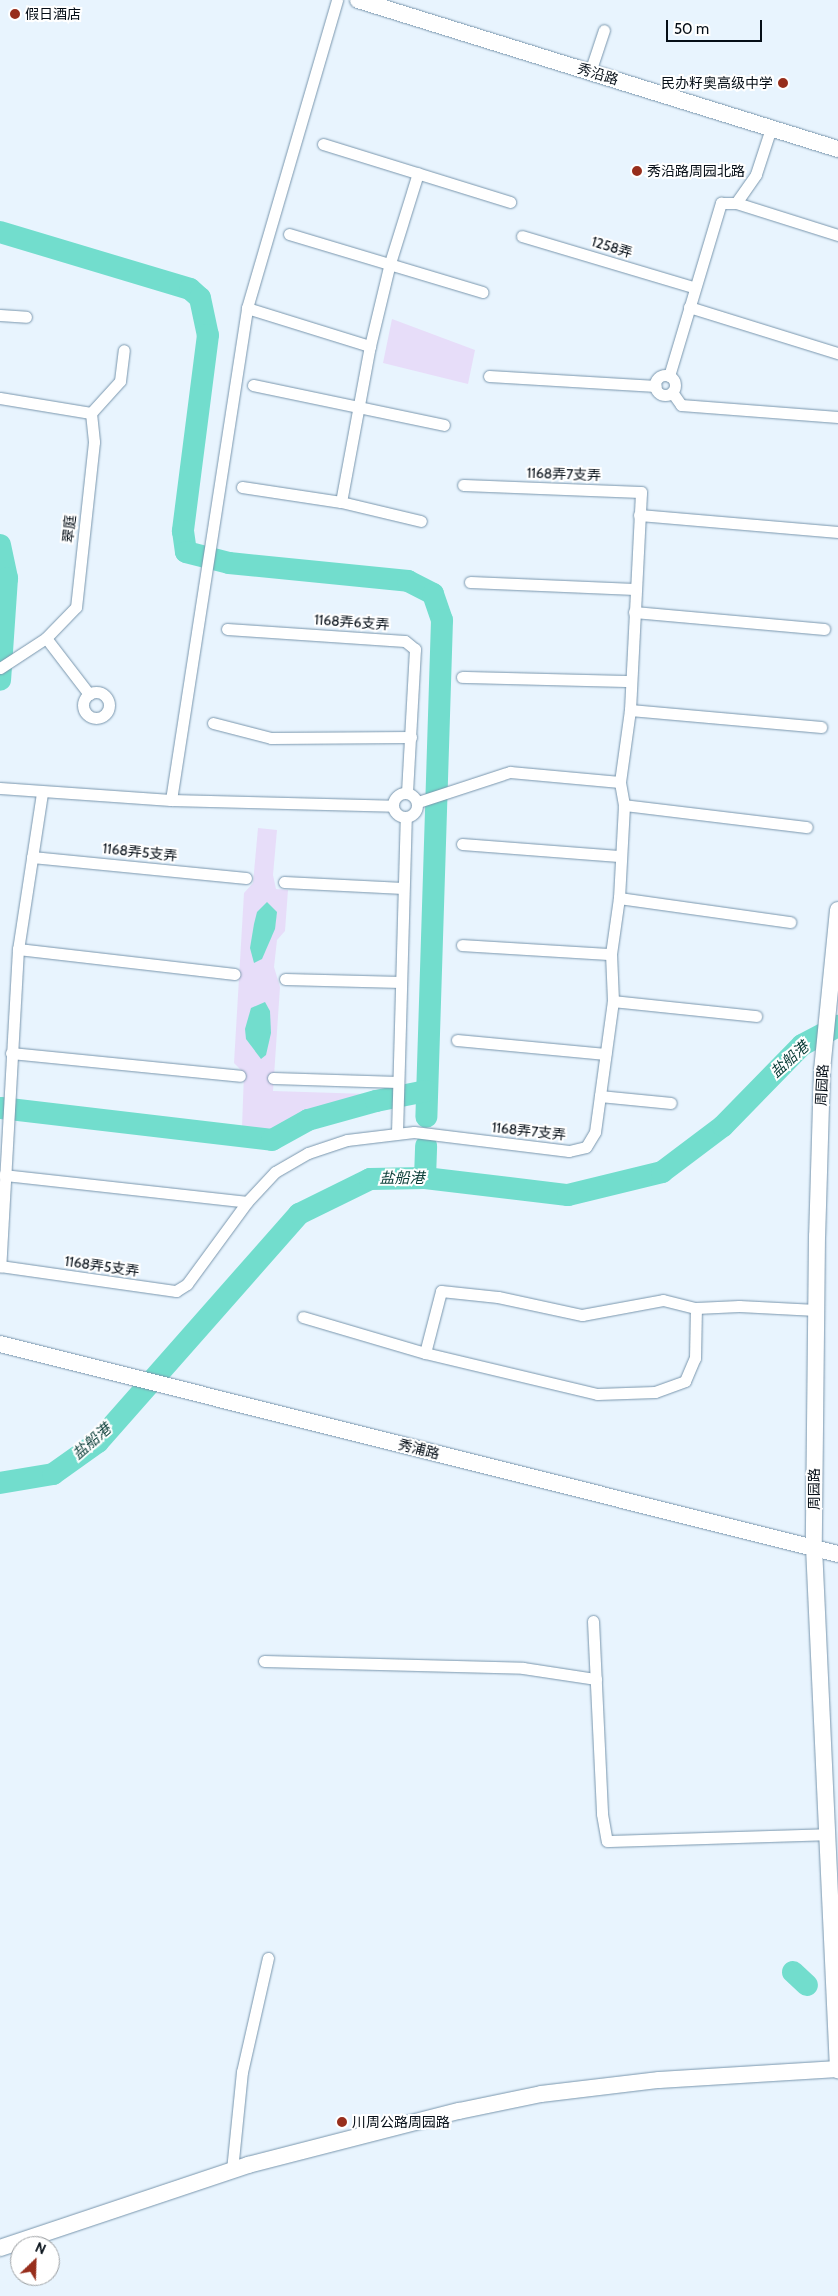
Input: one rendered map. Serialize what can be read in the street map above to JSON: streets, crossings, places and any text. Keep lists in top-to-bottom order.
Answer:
{
  "streets": {
    "street": [
      "秀沿路",
      "1258弄",
      "1168弄7支弄",
      "翠庭",
      "1168弄6支弄",
      "1168弄5支弄",
      "周园路",
      "秀浦路"
    ]
  },
  "crossings": [
    ["1168弄7支弄", "1168弄5支弄"],
    ["周园路", "秀浦路"]
  ],
  "water": ["盐船港"],
  "places": [
    "假日酒店",
    "民办籽奥高级中学",
    "秀沿路周园北路",
    "川周公路周园路"
  ],
  "scale_bar": "50 m",
  "north": "top right"
}
